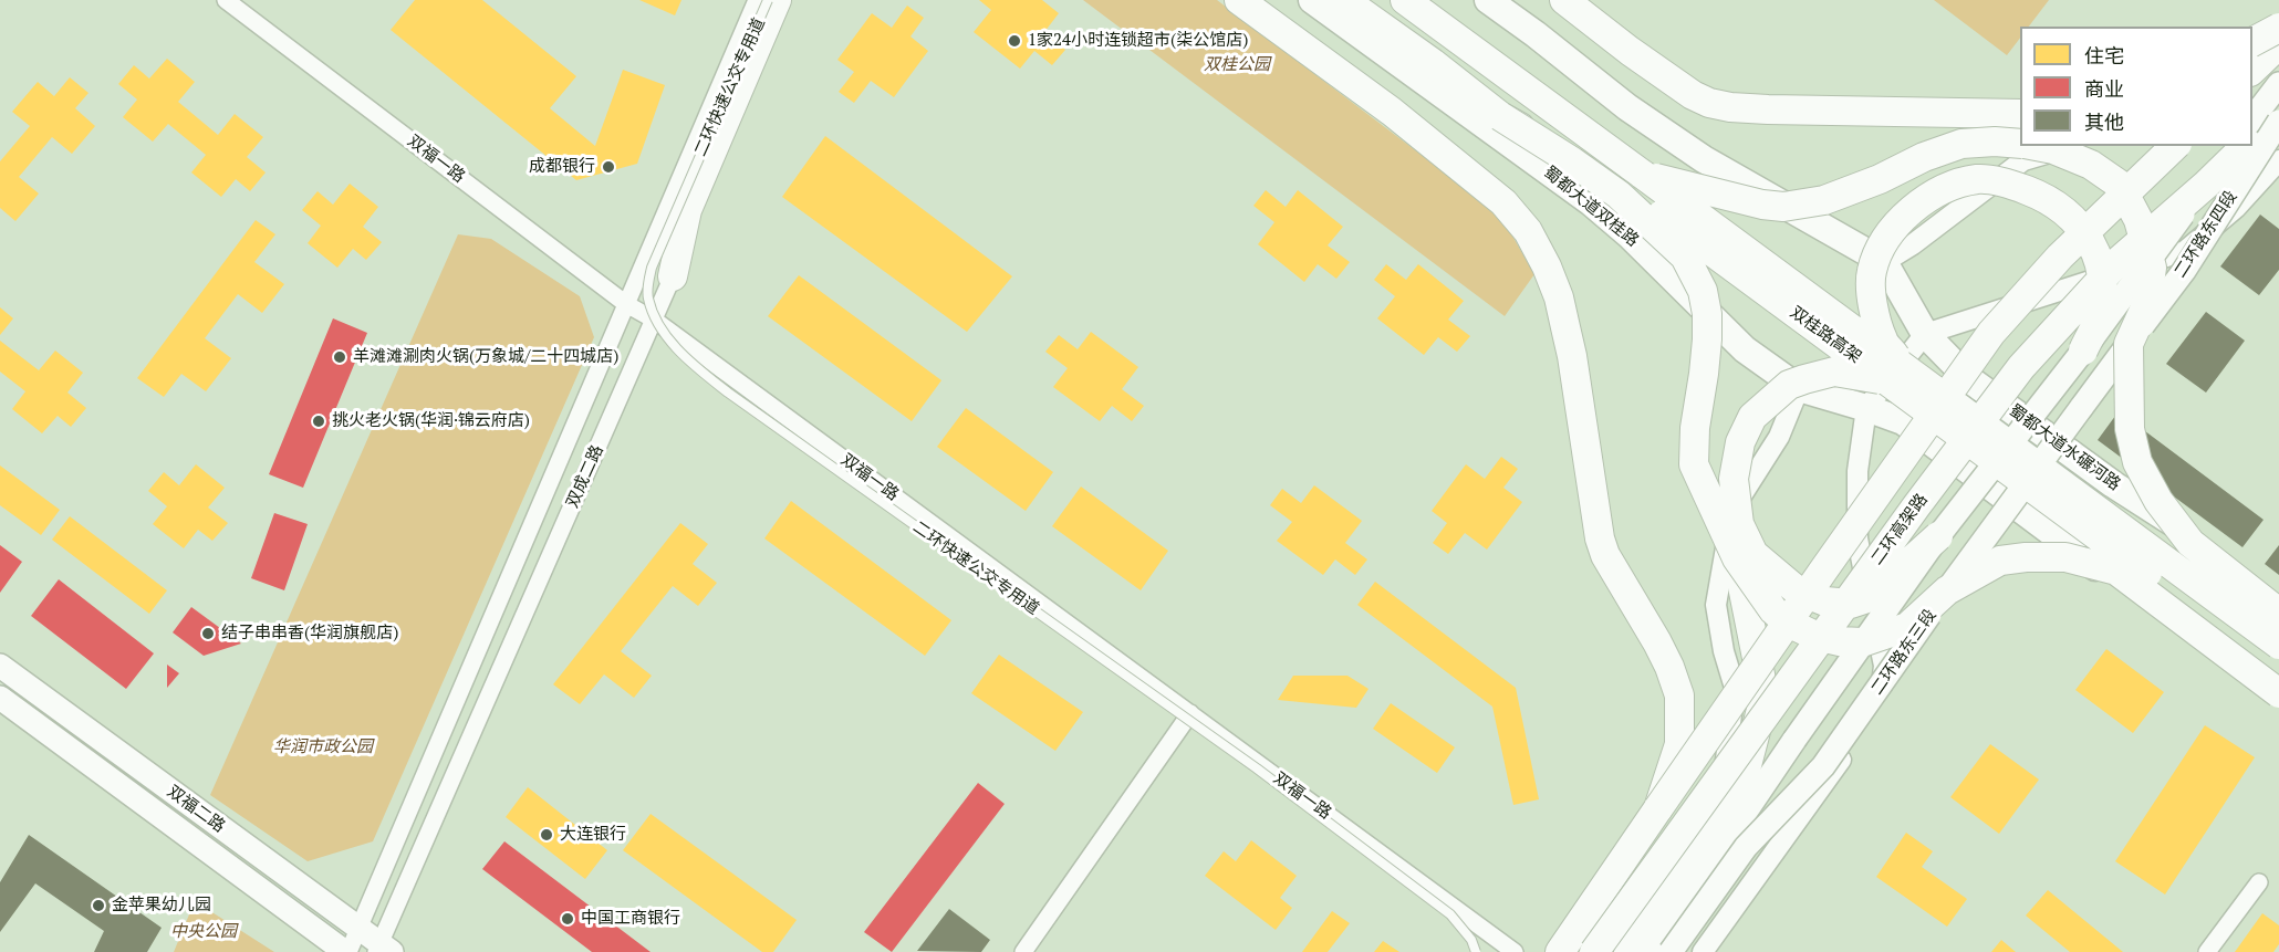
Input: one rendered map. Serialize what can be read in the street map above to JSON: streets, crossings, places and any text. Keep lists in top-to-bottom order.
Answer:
{
  "streets": {
    "highway": ["双桂路高架", "二环高架路"],
    "main road": [
      "蜀都大道双桂路",
      "二环路东四段",
      "蜀都大道水碾河路",
      "二环路东三段",
      "双福二路"
    ],
    "street": ["双福一路", "双成二路"],
    "lane": ["二环快速公交专用道"]
  },
  "crossings": [
    ["双福一路", "双成二路"],
    ["二环路东四段", "二环路东三段"],
    ["双成二路", "双福二路"]
  ],
  "parks": ["双桂公园", "华润市政公园", "中央公园"],
  "places": [
    "1家24小时连锁超市(柒公馆店)",
    "成都银行",
    "羊滩滩涮肉火锅(万象城/二十四城店)",
    "挑火老火锅(华润·锦云府店)",
    "结子串串香(华润旗舰店)",
    "大连银行",
    "金苹果幼儿园",
    "中国工商银行"
  ],
  "legend": ["住宅", "商业", "其他"]
}
